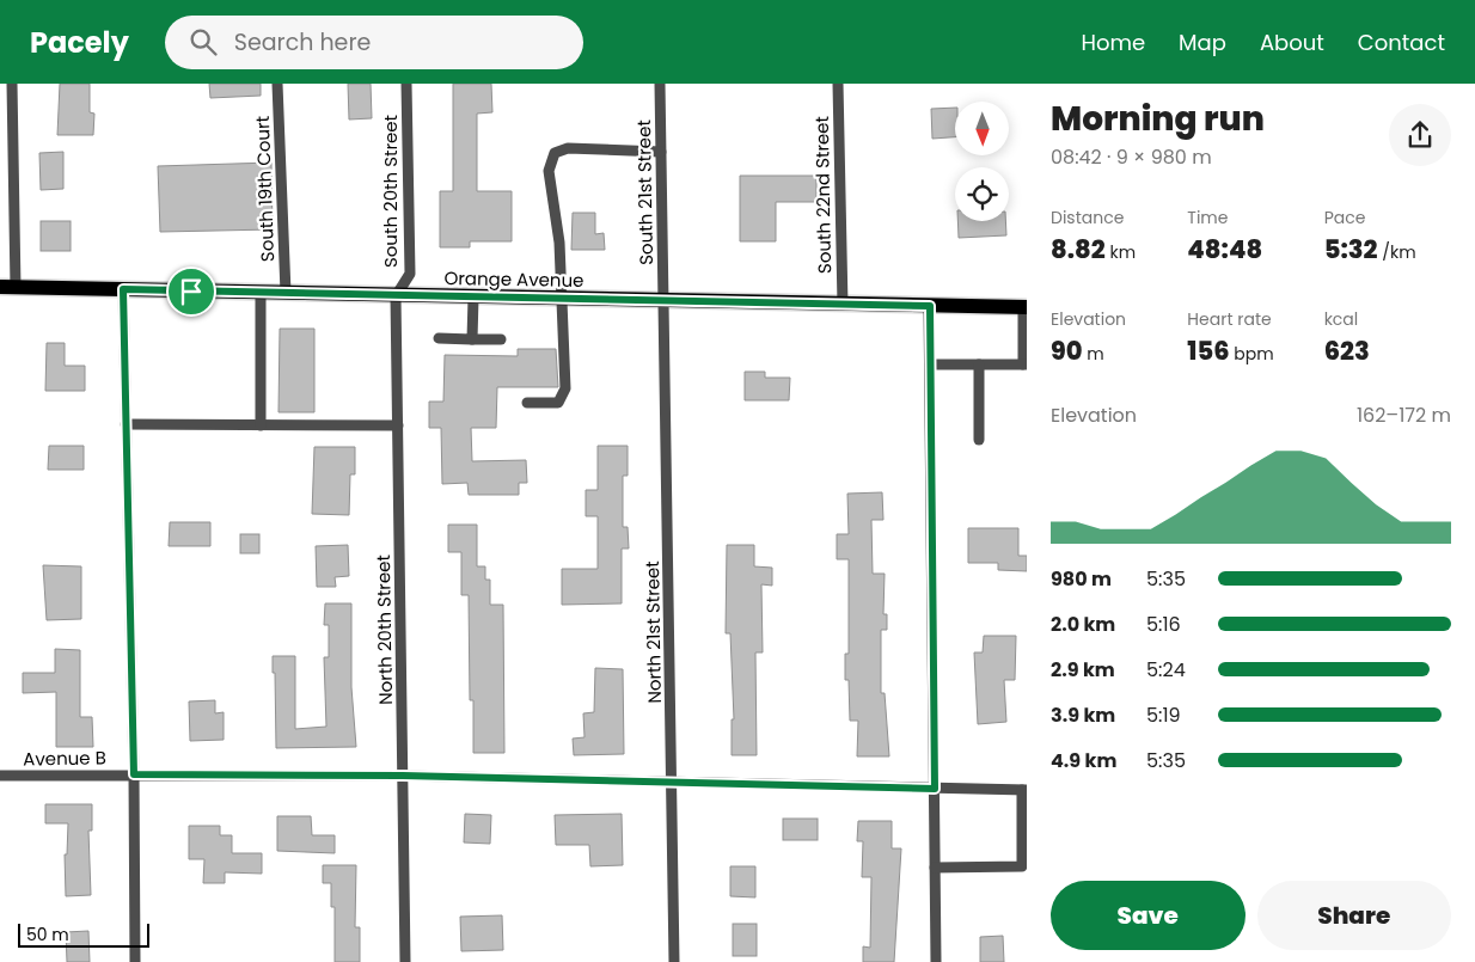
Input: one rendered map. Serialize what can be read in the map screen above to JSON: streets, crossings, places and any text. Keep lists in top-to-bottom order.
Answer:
{
  "streets": {
    "main road": ["Orange Avenue"],
    "street": [
      "South 19th Court",
      "South 20th Street",
      "South 21st Street",
      "South 22nd Street",
      "North 20th Street",
      "North 21st Street",
      "Avenue B"
    ]
  },
  "crossings": [
    ["South 19th Court", "Orange Avenue"],
    ["South 20th Street", "Orange Avenue"],
    ["South 20th Street", "North 20th Street"],
    ["South 21st Street", "Orange Avenue"],
    ["South 21st Street", "North 21st Street"],
    ["South 22nd Street", "Orange Avenue"],
    ["Orange Avenue", "North 20th Street"],
    ["Orange Avenue", "North 21st Street"],
    ["North 20th Street", "Avenue B"],
    ["North 21st Street", "Avenue B"]
  ],
  "scale_bar": "50 m",
  "north": "bottom",
  "page": {
    "header": "Pacely",
    "search": "Search here",
    "nav": [
      "Home",
      "Map",
      "About",
      "Contact"
    ],
    "heading": ["Morning run", "08:42 · 9 × 980 m"],
    "stats": [
      ["Distance", "8.82 km"],
      ["Time", "48:48"],
      ["Pace", "5:32 /km"],
      ["Elevation", "90 m"],
      ["Heart rate", "156 bpm"],
      ["kcal", "623"]
    ],
    "chart": ["Elevation", "162–172 m"],
    "list": [
      {
        "name": "980 m",
        "note": "5:35"
      },
      {
        "name": "2.0 km",
        "note": "5:16"
      },
      {
        "name": "2.9 km",
        "note": "5:24"
      },
      {
        "name": "3.9 km",
        "note": "5:19"
      },
      {
        "name": "4.9 km",
        "note": "5:35"
      }
    ],
    "buttons": ["Save", "Share"],
    "scale": "50 m"
  }
}
